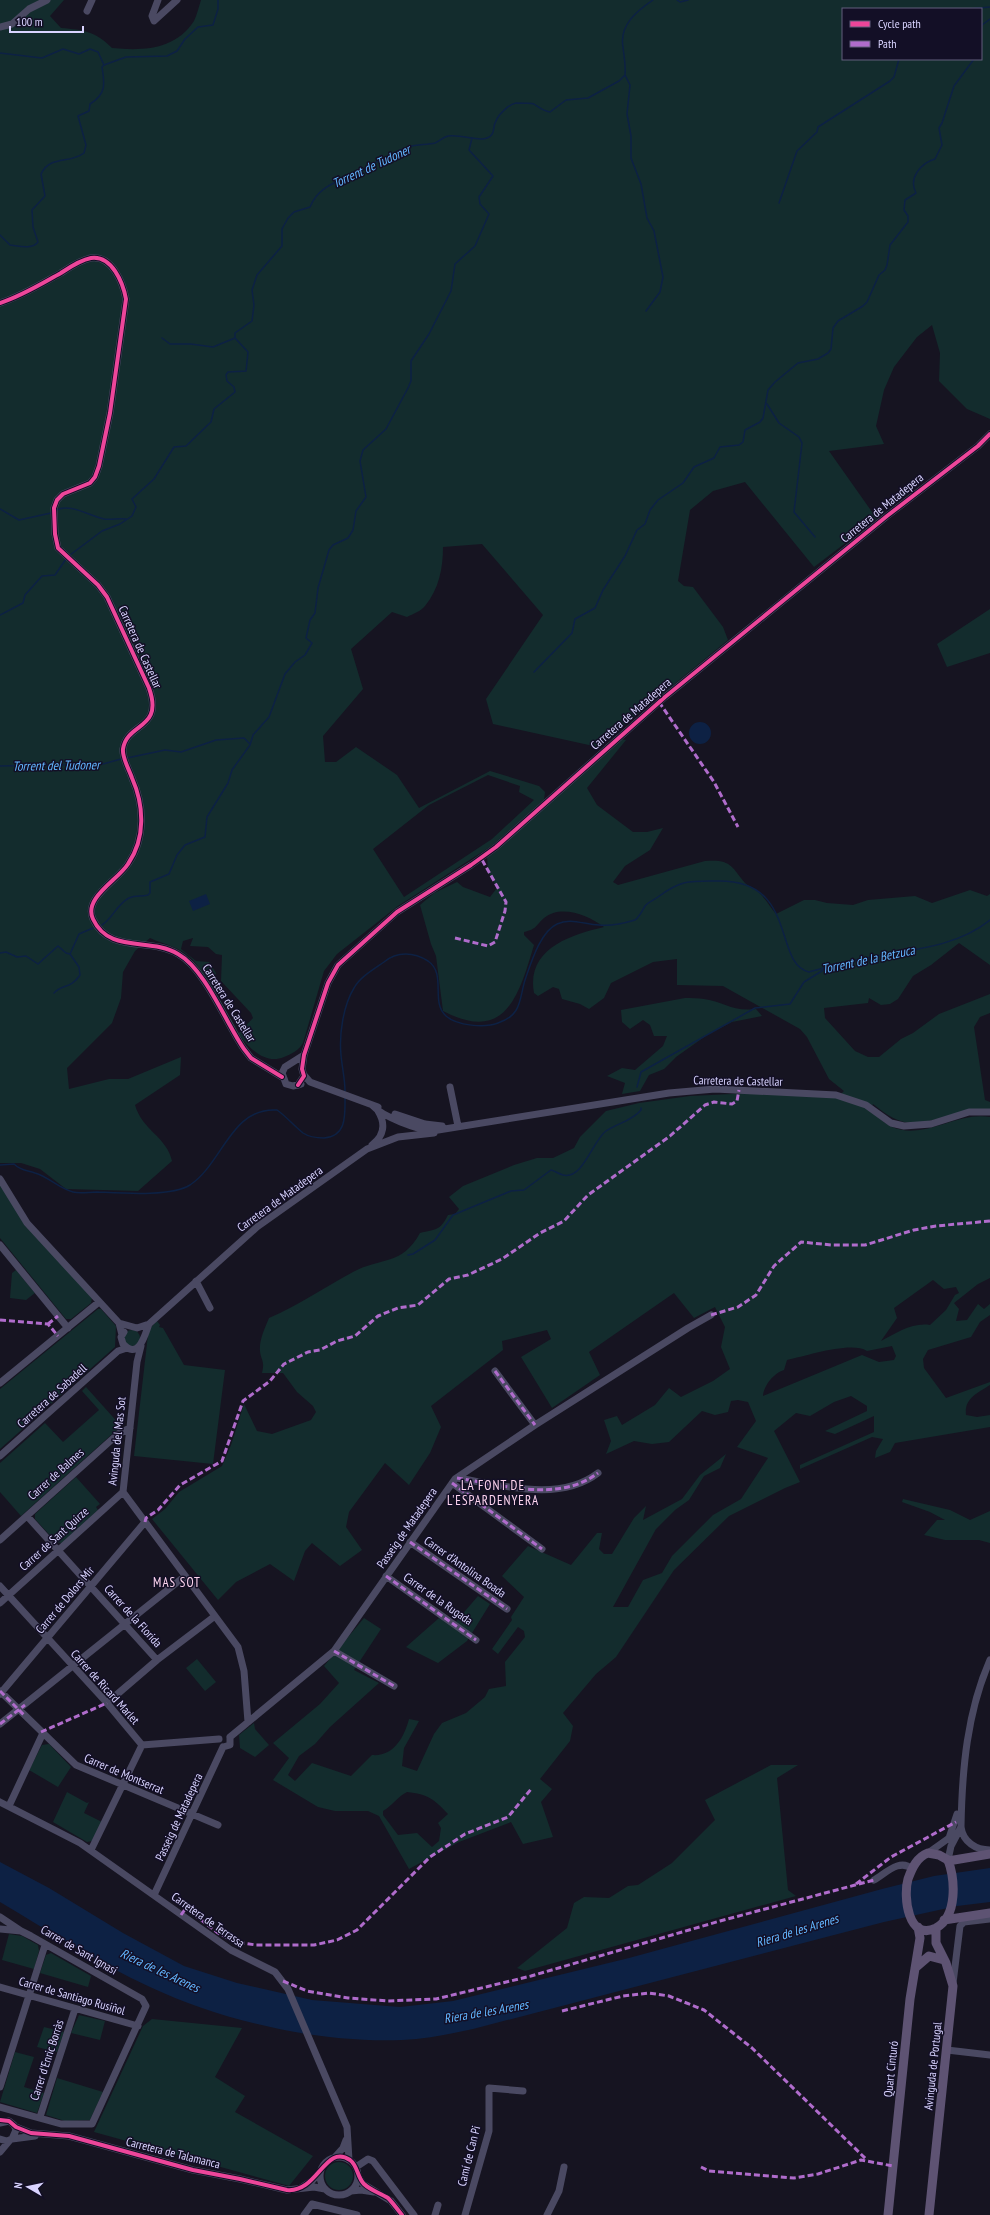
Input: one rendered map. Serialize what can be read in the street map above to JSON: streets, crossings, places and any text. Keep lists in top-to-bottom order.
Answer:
{
  "streets": {
    "main road": ["Avinguda de Portugal", "Quart Cinturó"],
    "street": [
      "Carretera de Matadepera",
      "Carretera de Castellar",
      "Carretera de Sabadell",
      "Avinguda del Mas Sot",
      "Carrer de Balmes",
      "Passeig de Matadepera",
      "Carrer de Sant Quirze",
      "Carrer d'Antolina Boada",
      "Carrer de la Rugada",
      "Carrer de Dolors Mir",
      "Carrer de la Florida",
      "Carrer de Ricard Marlet",
      "Carrer de Montserrat",
      "Carretera de Terrassa",
      "Carrer de Sant Ignasi",
      "Carrer de Santiago Rusiñol",
      "Carrer d'Enric Borràs",
      "Carretera de Talamanca",
      "Camí de Can Pi"
    ]
  },
  "crossings": [
    ["Carretera de Matadepera", "Carretera de Castellar"],
    ["Carretera de Sabadell", "Avinguda del Mas Sot"],
    ["Avinguda del Mas Sot", "Carrer de Balmes"],
    ["Avinguda del Mas Sot", "Passeig de Matadepera"],
    ["Avinguda del Mas Sot", "Carrer de Sant Quirze"],
    ["Avinguda del Mas Sot", "Carrer de Dolors Mir"],
    ["Carrer de Balmes", "Carrer de la Florida"],
    ["Passeig de Matadepera", "Carrer d'Antolina Boada"],
    ["Passeig de Matadepera", "Carrer de la Rugada"],
    ["Passeig de Matadepera", "Carrer de Montserrat"],
    ["Passeig de Matadepera", "Carretera de Terrassa"],
    ["Carrer de Sant Quirze", "Carrer de la Florida"],
    ["Carrer de Sant Quirze", "Carrer de Ricard Marlet"],
    ["Carrer de Dolors Mir", "Carrer de la Florida"],
    ["Carrer de Dolors Mir", "Carrer de Ricard Marlet"],
    ["Carrer de Dolors Mir", "Carrer de Montserrat"],
    ["Carretera de Terrassa", "Carretera de Talamanca"],
    ["Carrer de Sant Ignasi", "Carrer de Santiago Rusiñol"],
    ["Carrer de Santiago Rusiñol", "Carrer d'Enric Borràs"]
  ],
  "districts": ["LA FONT DE L'ESPARDENYERA", "MAS SOT"],
  "water": [
    "Torrent de Tudoner",
    "Torrent del Tudoner",
    "Torrent de la Betzuca",
    "Riera de les Arenes"
  ],
  "legend": ["Cycle path", "Path"],
  "scale_bar": "100 m",
  "north": "left"
}
